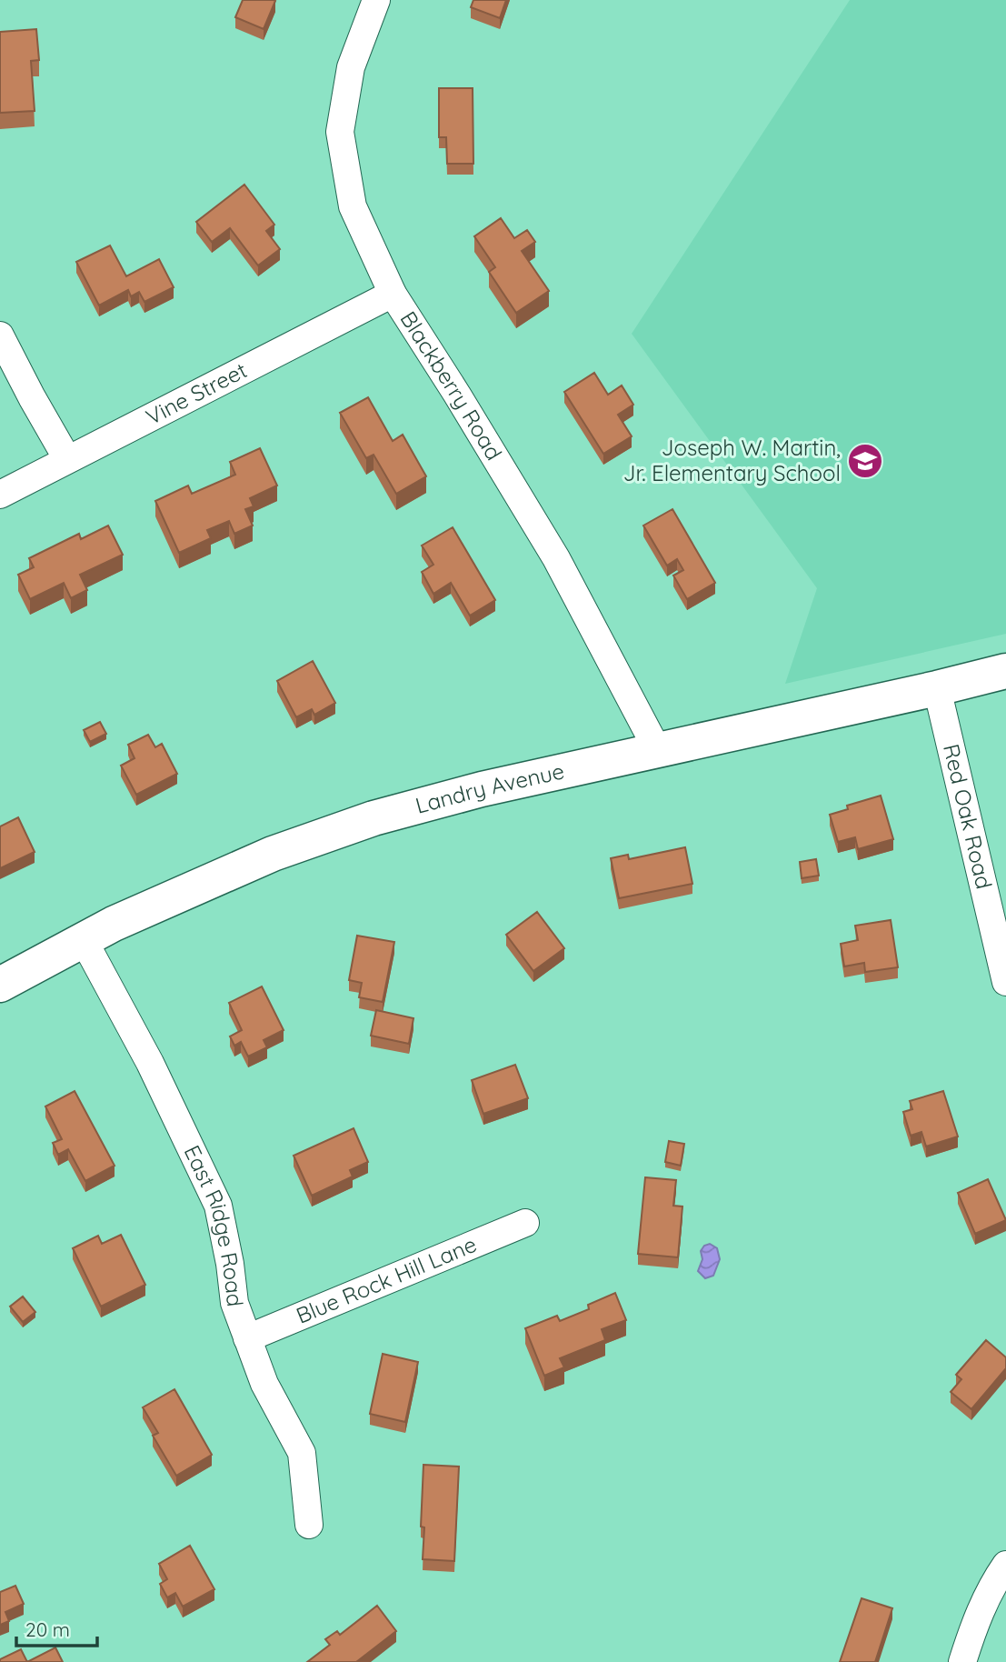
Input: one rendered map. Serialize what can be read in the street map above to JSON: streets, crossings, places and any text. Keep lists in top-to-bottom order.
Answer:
{
  "streets": {
    "street": [
      "Blackberry Road",
      "Vine Street",
      "Landry Avenue",
      "Red Oak Road",
      "East Ridge Road",
      "Blue Rock Hill Lane"
    ]
  },
  "crossings": [
    ["Blackberry Road", "Vine Street"],
    ["Blackberry Road", "Landry Avenue"],
    ["Landry Avenue", "Red Oak Road"],
    ["Landry Avenue", "East Ridge Road"],
    ["East Ridge Road", "Blue Rock Hill Lane"]
  ],
  "places": {
    "school or university": ["Joseph W. Martin, Jr. Elementary School"]
  },
  "scale_bar": "20 m"
}
